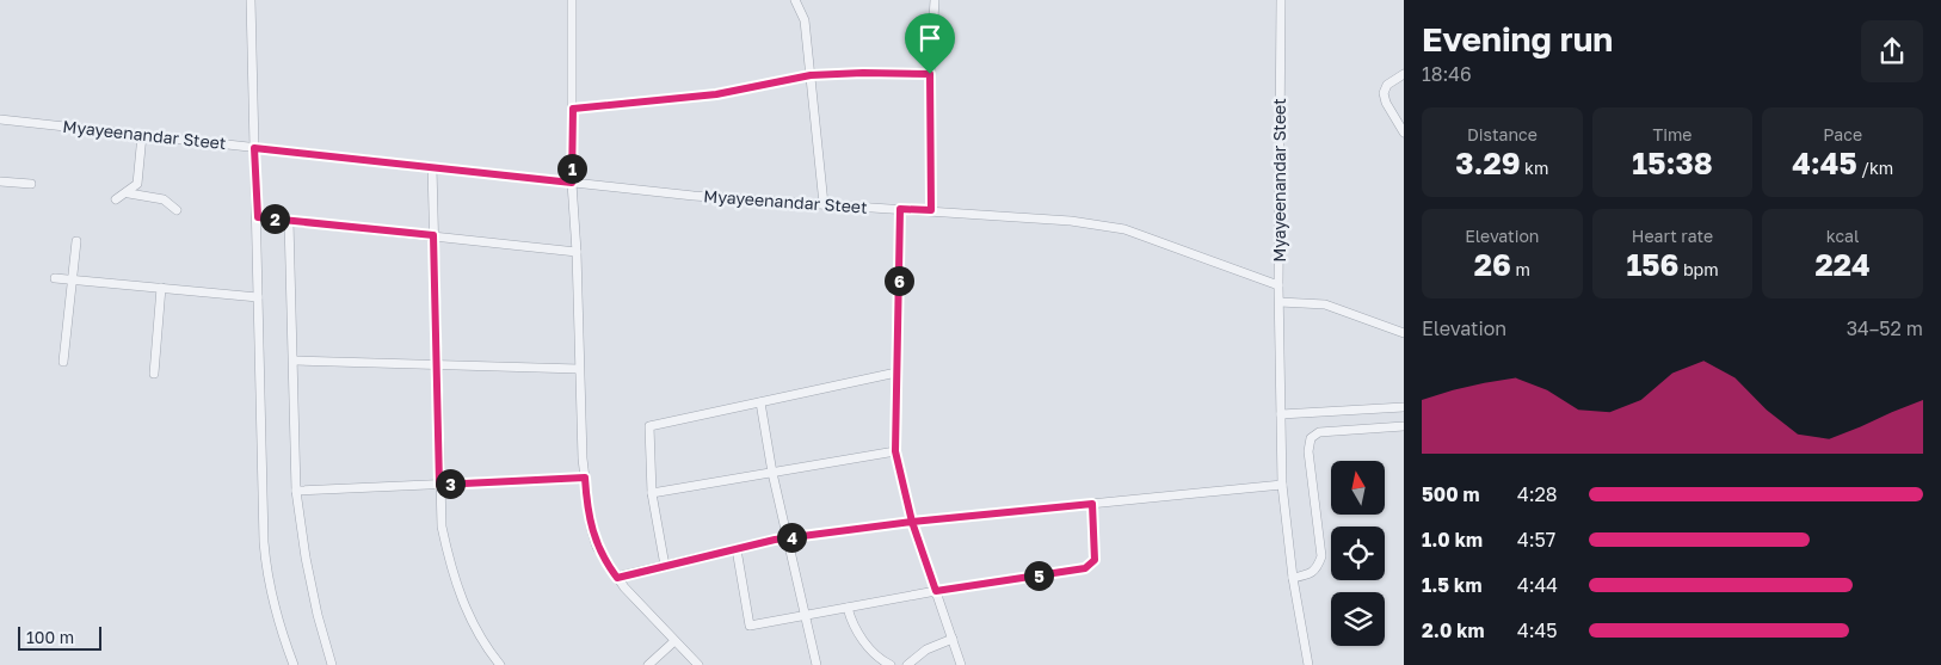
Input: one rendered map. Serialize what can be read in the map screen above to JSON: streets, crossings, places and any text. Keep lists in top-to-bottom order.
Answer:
{
  "streets": {
    "street": ["Myayeenandar Steet"]
  },
  "scale_bar": "100 m",
  "north": "top",
  "page": {
    "heading": ["Evening run", "18:46"],
    "stats": [
      ["Distance", "3.29 km"],
      ["Time", "15:38"],
      ["Pace", "4:45 /km"],
      ["Elevation", "26 m"],
      ["Heart rate", "156 bpm"],
      ["kcal", "224"]
    ],
    "pins": [
      "1",
      "2",
      "6",
      "3",
      "4",
      "5"
    ],
    "chart": ["Elevation", "34–52 m"],
    "list": [
      {
        "name": "500 m",
        "note": "4:28"
      },
      {
        "name": "1.0 km",
        "note": "4:57"
      },
      {
        "name": "1.5 km",
        "note": "4:44"
      },
      {
        "name": "2.0 km",
        "note": "4:45"
      }
    ],
    "scale": "100 m"
  }
}
